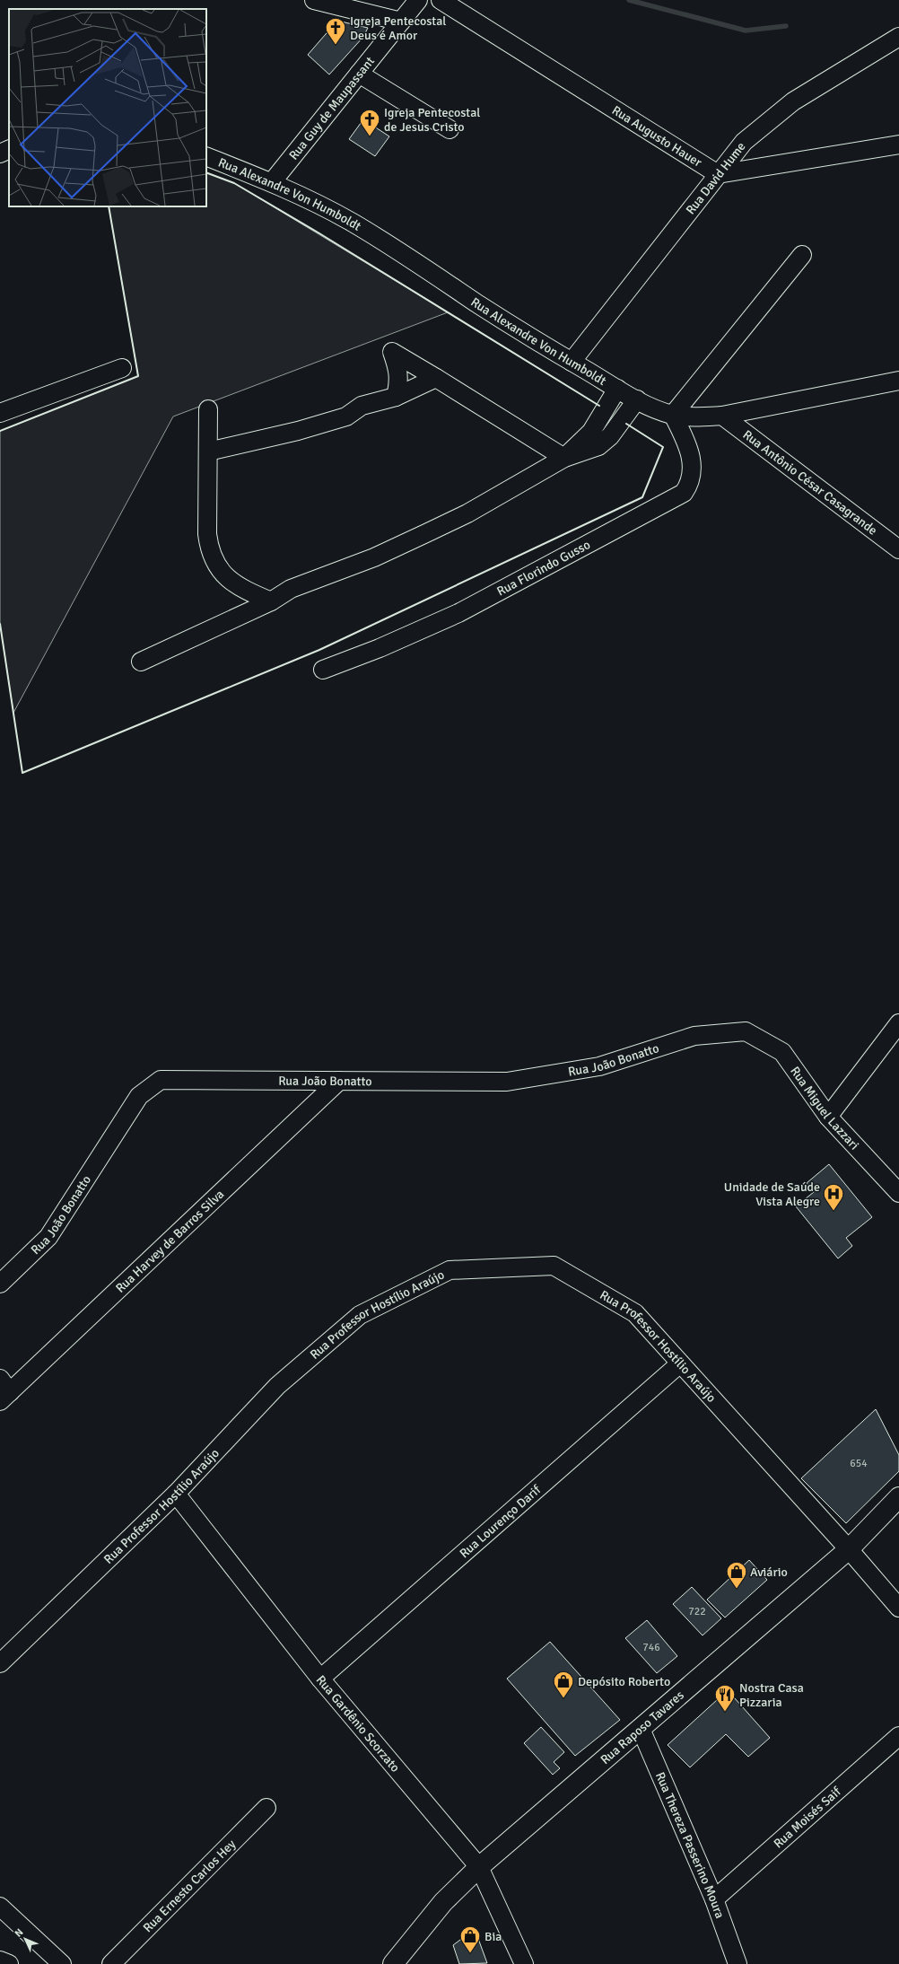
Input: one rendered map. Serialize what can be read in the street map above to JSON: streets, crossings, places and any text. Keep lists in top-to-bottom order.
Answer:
{
  "streets": {
    "main road": ["Rua Raposo Tavares"],
    "street": [
      "Rua Guy de Maupassant",
      "Rua Augusto Hauer",
      "Rua David Hume",
      "Rua Alexandre Von Humboldt",
      "Rua Antônio César Casagrande",
      "Rua Florindo Gusso",
      "Rua João Bonatto",
      "Rua Miguel Lazzari",
      "Rua Harvey de Barros Silva",
      "Rua Professor Hostílio Araújo",
      "Rua Lourenço Darif",
      "Rua Gardênio Scorzato",
      "Rua Moisés Saif",
      "Rua Thereza Passerino Moura",
      "Rua Ernesto Carlos Hey"
    ]
  },
  "crossings": [
    ["Rua Guy de Maupassant", "Rua Alexandre Von Humboldt"],
    ["Rua Augusto Hauer", "Rua David Hume"],
    ["Rua David Hume", "Rua Alexandre Von Humboldt"],
    ["Rua Alexandre Von Humboldt", "Rua Antônio César Casagrande"],
    ["Rua Alexandre Von Humboldt", "Rua Florindo Gusso"],
    ["Rua João Bonatto", "Rua Miguel Lazzari"],
    ["Rua João Bonatto", "Rua Harvey de Barros Silva"],
    ["Rua Professor Hostílio Araújo", "Rua Lourenço Darif"],
    ["Rua Professor Hostílio Araújo", "Rua Gardênio Scorzato"],
    ["Rua Professor Hostílio Araújo", "Rua Raposo Tavares"],
    ["Rua Lourenço Darif", "Rua Gardênio Scorzato"],
    ["Rua Gardênio Scorzato", "Rua Raposo Tavares"],
    ["Rua Raposo Tavares", "Rua Thereza Passerino Moura"],
    ["Rua Moisés Saif", "Rua Thereza Passerino Moura"]
  ],
  "places": {
    "church": ["Igreja Pentecostal Deus é Amor", "Igreja Pentecostal de Jesus Cristo"],
    "hospital": ["Unidade de Saúde Vista Alegre"],
    "shop": ["Aviário", "Depósito Roberto", "Bia"],
    "restaurant": ["Nostra Casa Pizzaria"]
  },
  "house_numbers": ["654", "722", "746"],
  "north": "top left"
}
